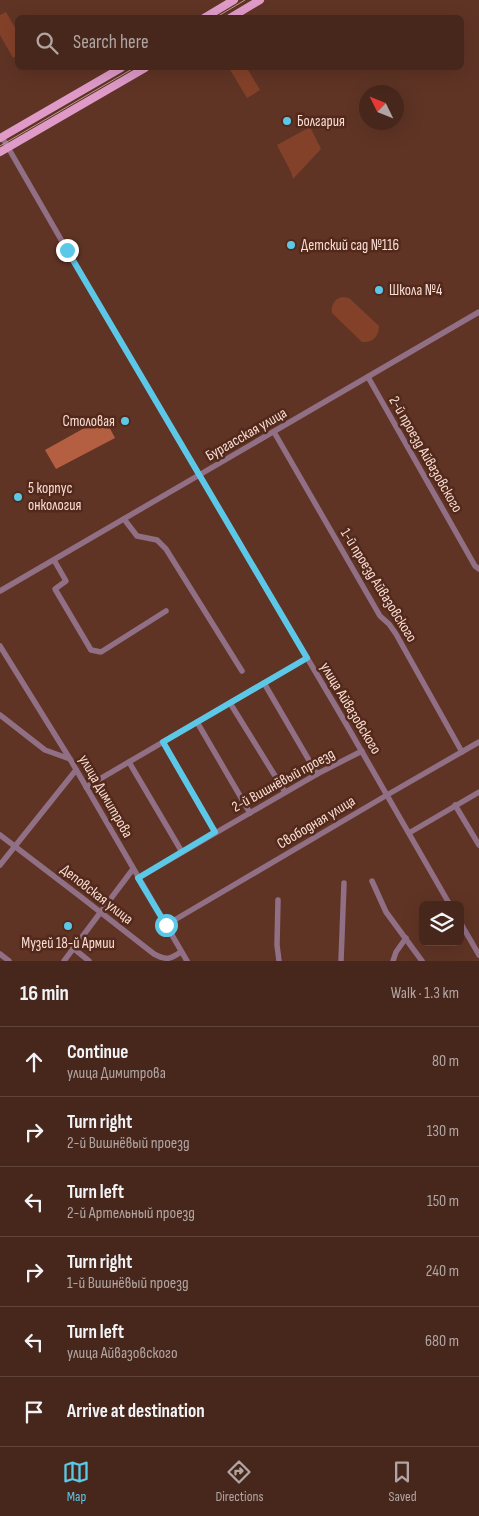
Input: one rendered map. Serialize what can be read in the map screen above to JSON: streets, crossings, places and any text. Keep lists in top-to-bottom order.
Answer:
{
  "streets": {
    "street": [
      "Бургасская улица",
      "2-й проезд Айвазовского",
      "1-й проезд Айвазовского",
      "улица Айвазовского",
      "2-й Вишнёвый проезд",
      "улица Димитрова",
      "Свободная улица",
      "Деповская улица"
    ]
  },
  "crossings": [
    ["Бургасская улица", "2-й проезд Айвазовского"],
    ["Бургасская улица", "1-й проезд Айвазовского"],
    ["Бургасская улица", "улица Айвазовского"],
    ["1-й проезд Айвазовского", "Свободная улица"],
    ["улица Айвазовского", "2-й Вишнёвый проезд"],
    ["улица Айвазовского", "Свободная улица"],
    ["2-й Вишнёвый проезд", "улица Димитрова"],
    ["улица Димитрова", "Свободная улица"],
    ["улица Димитрова", "Деповская улица"]
  ],
  "places": [
    "Болгария",
    "Детский сад №116",
    "Школа №4",
    "Столовая",
    "5 корпус онкология",
    "Музей 18-й Армии"
  ],
  "north": "top left",
  "page": {
    "search": "Search here",
    "heading": ["16 min", "Walk · 1.3 km"],
    "list": [
      ["Continue", "улица Димитрова", "80 m"],
      ["Turn right", "2-й Вишнёвый проезд", "130 m"],
      ["Turn left", "2-й Артельный проезд", "150 m"],
      ["Turn right", "1-й Вишнёвый проезд", "240 m"],
      ["Turn left", "улица Айвазовского", "680 m"],
      "Arrive at destination"
    ],
    "nav": ["Map", "Directions", "Saved"]
  }
}
